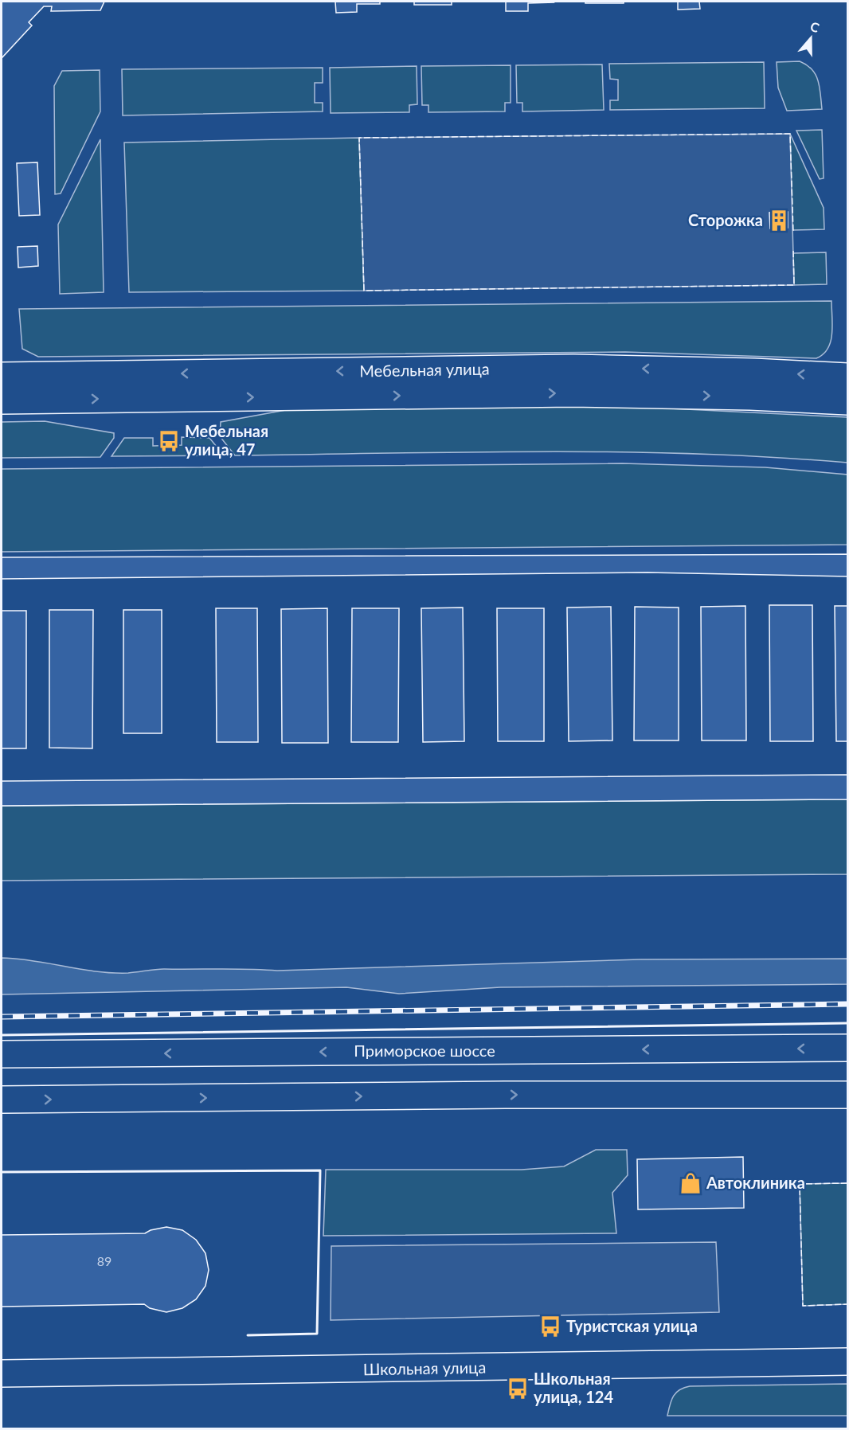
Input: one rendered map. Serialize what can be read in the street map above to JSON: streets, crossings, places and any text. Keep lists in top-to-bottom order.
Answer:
{
  "streets": {
    "street": ["Мебельная улица", "Приморское шоссе", "Школьная улица"]
  },
  "places": {
    "building": ["Сторожка"],
    "bus stop": ["Мебельная улица, 47", "Туристская улица", "Школьная улица, 124"],
    "shop": ["Автоклиника"]
  },
  "house_numbers": ["89"],
  "north": "top"
}
